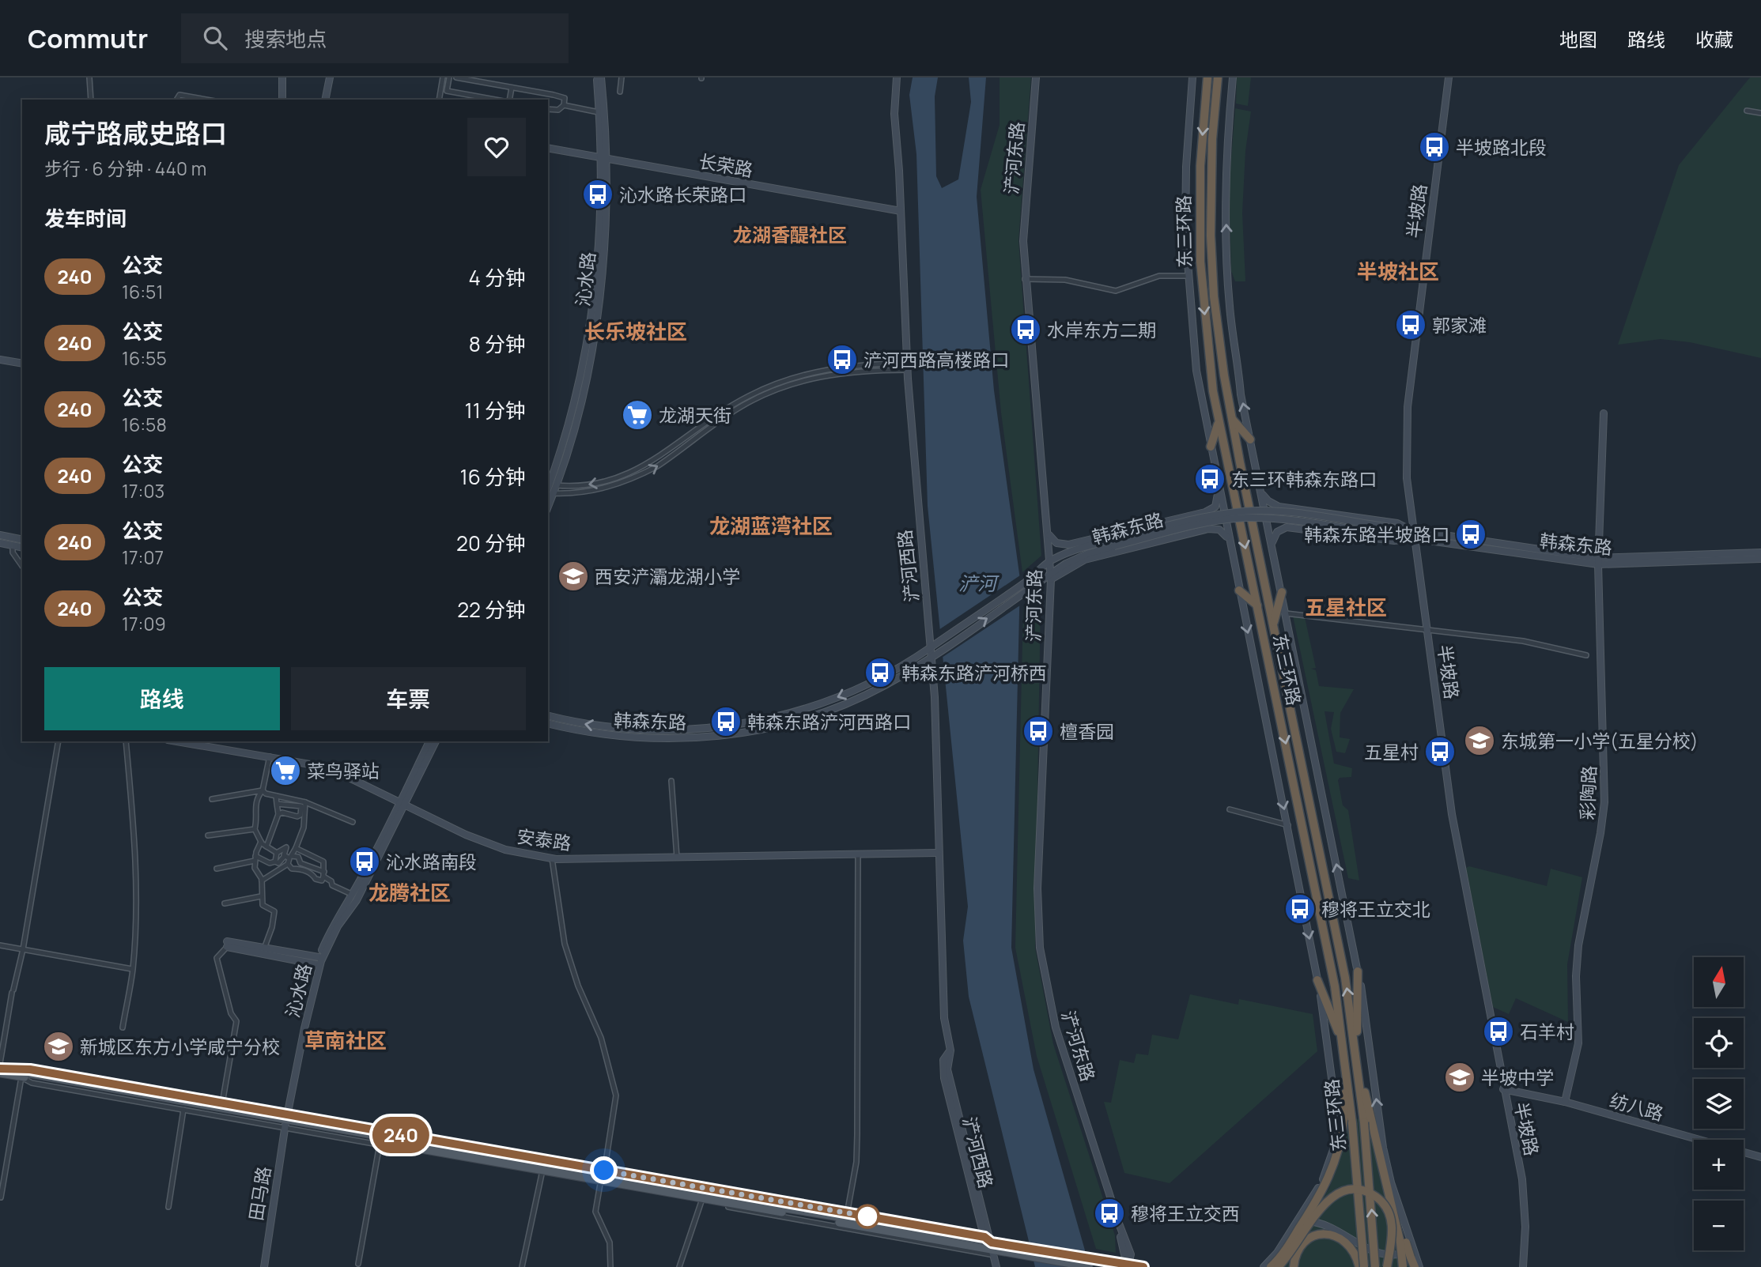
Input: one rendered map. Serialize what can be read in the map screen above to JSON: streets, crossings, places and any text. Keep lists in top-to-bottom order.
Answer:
{
  "streets": {
    "highway": ["东三环路"],
    "main road": [
      "浐河东路",
      "长荣路",
      "半坡路",
      "沁水路",
      "韩森东路",
      "浐河西路",
      "彩陶路",
      "安泰路",
      "纺八路",
      "田马路"
    ]
  },
  "crossings": [
    ["浐河东路", "韩森东路"],
    ["长荣路", "沁水路"],
    ["长荣路", "浐河西路"],
    ["半坡路", "韩森东路"],
    ["半坡路", "纺八路"],
    ["沁水路", "安泰路"],
    ["沁水路", "田马路"],
    ["韩森东路", "浐河西路"],
    ["韩森东路", "彩陶路"],
    ["浐河西路", "安泰路"],
    ["彩陶路", "纺八路"]
  ],
  "districts": [
    "龙湖香醍社区",
    "半坡社区",
    "长乐坡社区",
    "龙湖蓝湾社区",
    "五星社区",
    "龙腾社区",
    "草南社区"
  ],
  "water": ["浐河"],
  "places": {
    "bus stop": [
      "半坡路北段",
      "沁水路长荣路口",
      "郭家滩",
      "水岸东方二期",
      "浐河西路高楼路口",
      "东三环韩森东路口",
      "韩森东路半坡路口",
      "韩森东路浐河桥西",
      "韩森东路浐河西路口",
      "檀香园",
      "五星村",
      "沁水路南段",
      "穆将王立交北",
      "石羊村",
      "穆将王立交西"
    ],
    "supermarket": ["龙湖天街", "菜鸟驿站"],
    "school or university": [
      "西安浐灞龙湖小学",
      "东城第一小学(五星分校)",
      "新城区东方小学咸宁分校",
      "半坡中学"
    ]
  },
  "lines": ["bus line 240"],
  "north": "top",
  "page": {
    "header": "Commutr",
    "search": "搜索地点",
    "nav": ["地图", "路线", "收藏"],
    "on_map": "240",
    "heading": [
      ["咸宁路咸史路口", "步行 · 6 分钟 · 440 m"],
      "发车时间"
    ],
    "list": [
      {
        "mark": "240",
        "name": "公交",
        "note": "16:51",
        "value": "4 分钟"
      },
      {
        "mark": "240",
        "name": "公交",
        "note": "16:55",
        "value": "8 分钟"
      },
      {
        "mark": "240",
        "name": "公交",
        "note": "16:58",
        "value": "11 分钟"
      },
      {
        "mark": "240",
        "name": "公交",
        "note": "17:03",
        "value": "16 分钟"
      },
      {
        "mark": "240",
        "name": "公交",
        "note": "17:07",
        "value": "20 分钟"
      },
      {
        "mark": "240",
        "name": "公交",
        "note": "17:09",
        "value": "22 分钟"
      }
    ],
    "buttons": ["路线", "车票"],
    "map_buttons": ["+", "−"]
  }
}
